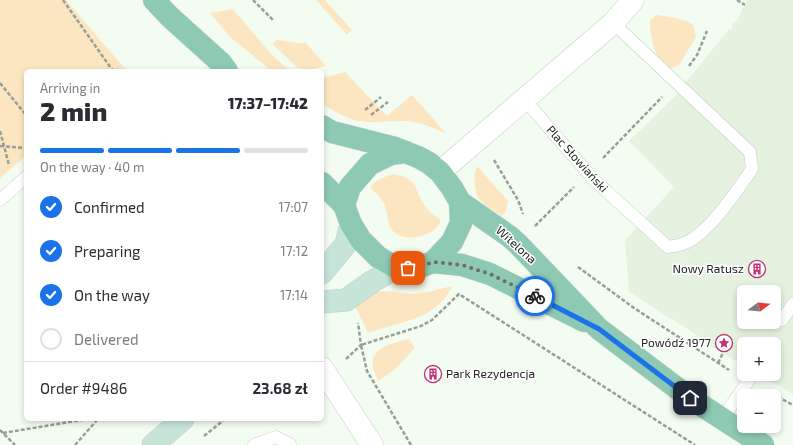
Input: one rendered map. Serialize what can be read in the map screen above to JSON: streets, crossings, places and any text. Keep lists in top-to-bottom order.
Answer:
{
  "streets": {
    "main road": ["Witelona"],
    "lane": ["Plac Słowiański"]
  },
  "places": {
    "building": ["Nowy Ratusz", "Park Rezydencja"],
    "place": ["Powódź 1977"]
  },
  "north": "right",
  "page": {
    "heading": ["2 min", "Arriving in", "17:37–17:42"],
    "panel": ["Order #9486", "23.68 zł"],
    "bar": "On the way · 40 m",
    "list": [
      ["Confirmed", "17:07"],
      ["Preparing", "17:12"],
      ["On the way", "17:14"],
      "Delivered"
    ],
    "map_buttons": ["+", "−"]
  }
}
